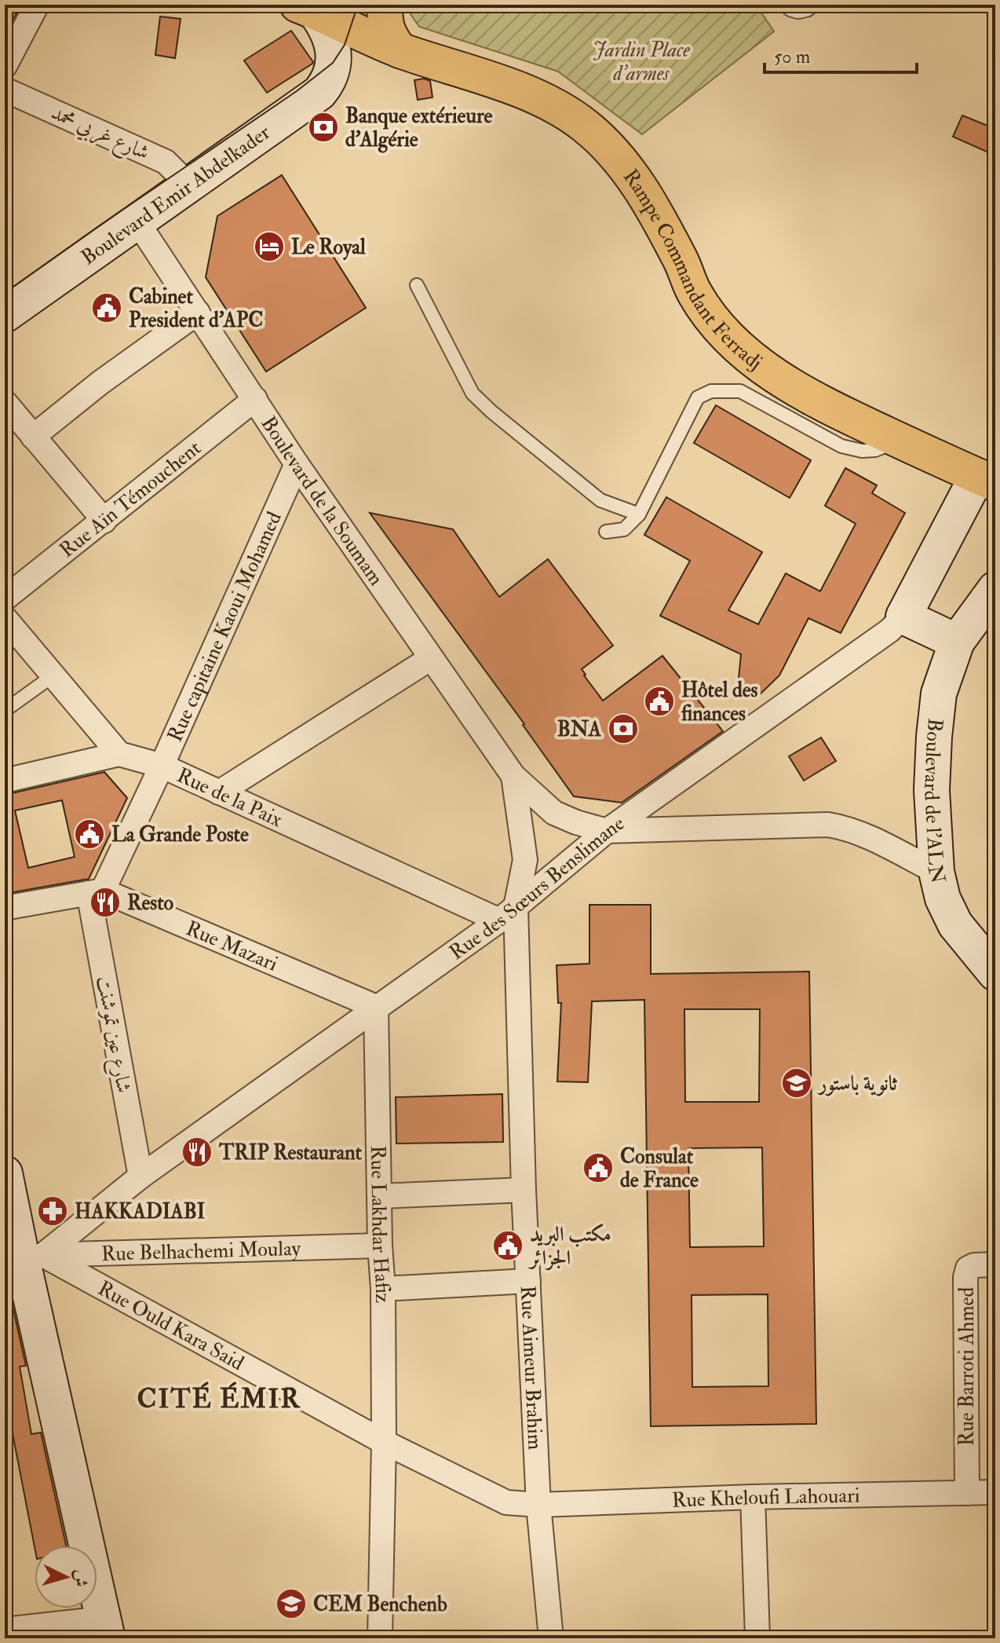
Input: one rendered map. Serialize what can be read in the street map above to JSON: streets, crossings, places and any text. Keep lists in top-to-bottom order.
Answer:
{
  "streets": {
    "main road": [
      "Boulevard Emir Abdelkader",
      "Rampe Commandant Ferradj",
      "Boulevard de l'ALN",
      "Rue des Sœurs Benslimane"
    ],
    "street": [
      "شارع غربي محمد",
      "Rue Aïn Témouchent",
      "Boulevard de la Soumam",
      "Rue capitaine Kaoui Mohamed",
      "Rue de la Paix",
      "Rue Mazari",
      "شارع عين تموشنت",
      "Rue Lakhdar Hafiz",
      "Rue Belhachemi Moulay",
      "Rue Ould Kara Said",
      "Rue Barroti Ahmed",
      "Rue Aimeur Brahim",
      "Rue Kheloufi Lahouari"
    ]
  },
  "crossings": [
    ["شارع غربي محمد", "Boulevard Emir Abdelkader"],
    ["Boulevard Emir Abdelkader", "Rampe Commandant Ferradj"],
    ["Boulevard Emir Abdelkader", "Boulevard de la Soumam"],
    ["Rampe Commandant Ferradj", "Rue des Sœurs Benslimane"],
    ["Rue Aïn Témouchent", "Boulevard de la Soumam"],
    ["Boulevard de la Soumam", "Rue capitaine Kaoui Mohamed"],
    ["Boulevard de la Soumam", "Rue Aimeur Brahim"],
    ["Rue capitaine Kaoui Mohamed", "Rue de la Paix"],
    ["Rue capitaine Kaoui Mohamed", "Rue Mazari"],
    ["Rue capitaine Kaoui Mohamed", "شارع عين تموشنت"],
    ["Rue de la Paix", "Rue des Sœurs Benslimane"],
    ["Rue de la Paix", "Rue Aimeur Brahim"],
    ["Rue des Sœurs Benslimane", "Rue Mazari"],
    ["Rue des Sœurs Benslimane", "شارع عين تموشنت"],
    ["Rue des Sœurs Benslimane", "Rue Lakhdar Hafiz"],
    ["Rue des Sœurs Benslimane", "Rue Belhachemi Moulay"],
    ["Rue des Sœurs Benslimane", "Rue Ould Kara Said"],
    ["Rue des Sœurs Benslimane", "Rue Aimeur Brahim"],
    ["Rue Mazari", "شارع عين تموشنت"],
    ["Rue Mazari", "Rue Lakhdar Hafiz"],
    ["Rue Lakhdar Hafiz", "Rue Belhachemi Moulay"],
    ["Rue Lakhdar Hafiz", "Rue Ould Kara Said"],
    ["Rue Belhachemi Moulay", "Rue Ould Kara Said"],
    ["Rue Ould Kara Said", "Rue Aimeur Brahim"],
    ["Rue Ould Kara Said", "Rue Kheloufi Lahouari"],
    ["Rue Barroti Ahmed", "Rue Kheloufi Lahouari"],
    ["Rue Aimeur Brahim", "Rue Kheloufi Lahouari"]
  ],
  "districts": ["CITÉ ÉMIR"],
  "parks": ["Jardin Place d'armes"],
  "places": {
    "bank": ["Banque extérieure d'Algérie", "BNA"],
    "hotel": ["Le Royal"],
    "public building": [
      "Cabinet President d'APC",
      "Hôtel des finances",
      "La Grande Poste",
      "Consulat de France",
      "مكتب البريد الجزائر"
    ],
    "restaurant": ["Resto", "TRIP Restaurant"],
    "school or university": ["ثانوية باستور", "CEM Benchenb"],
    "pharmacy": ["HAKKADIABI"]
  },
  "scale_bar": "50 m",
  "north": "right"
}
